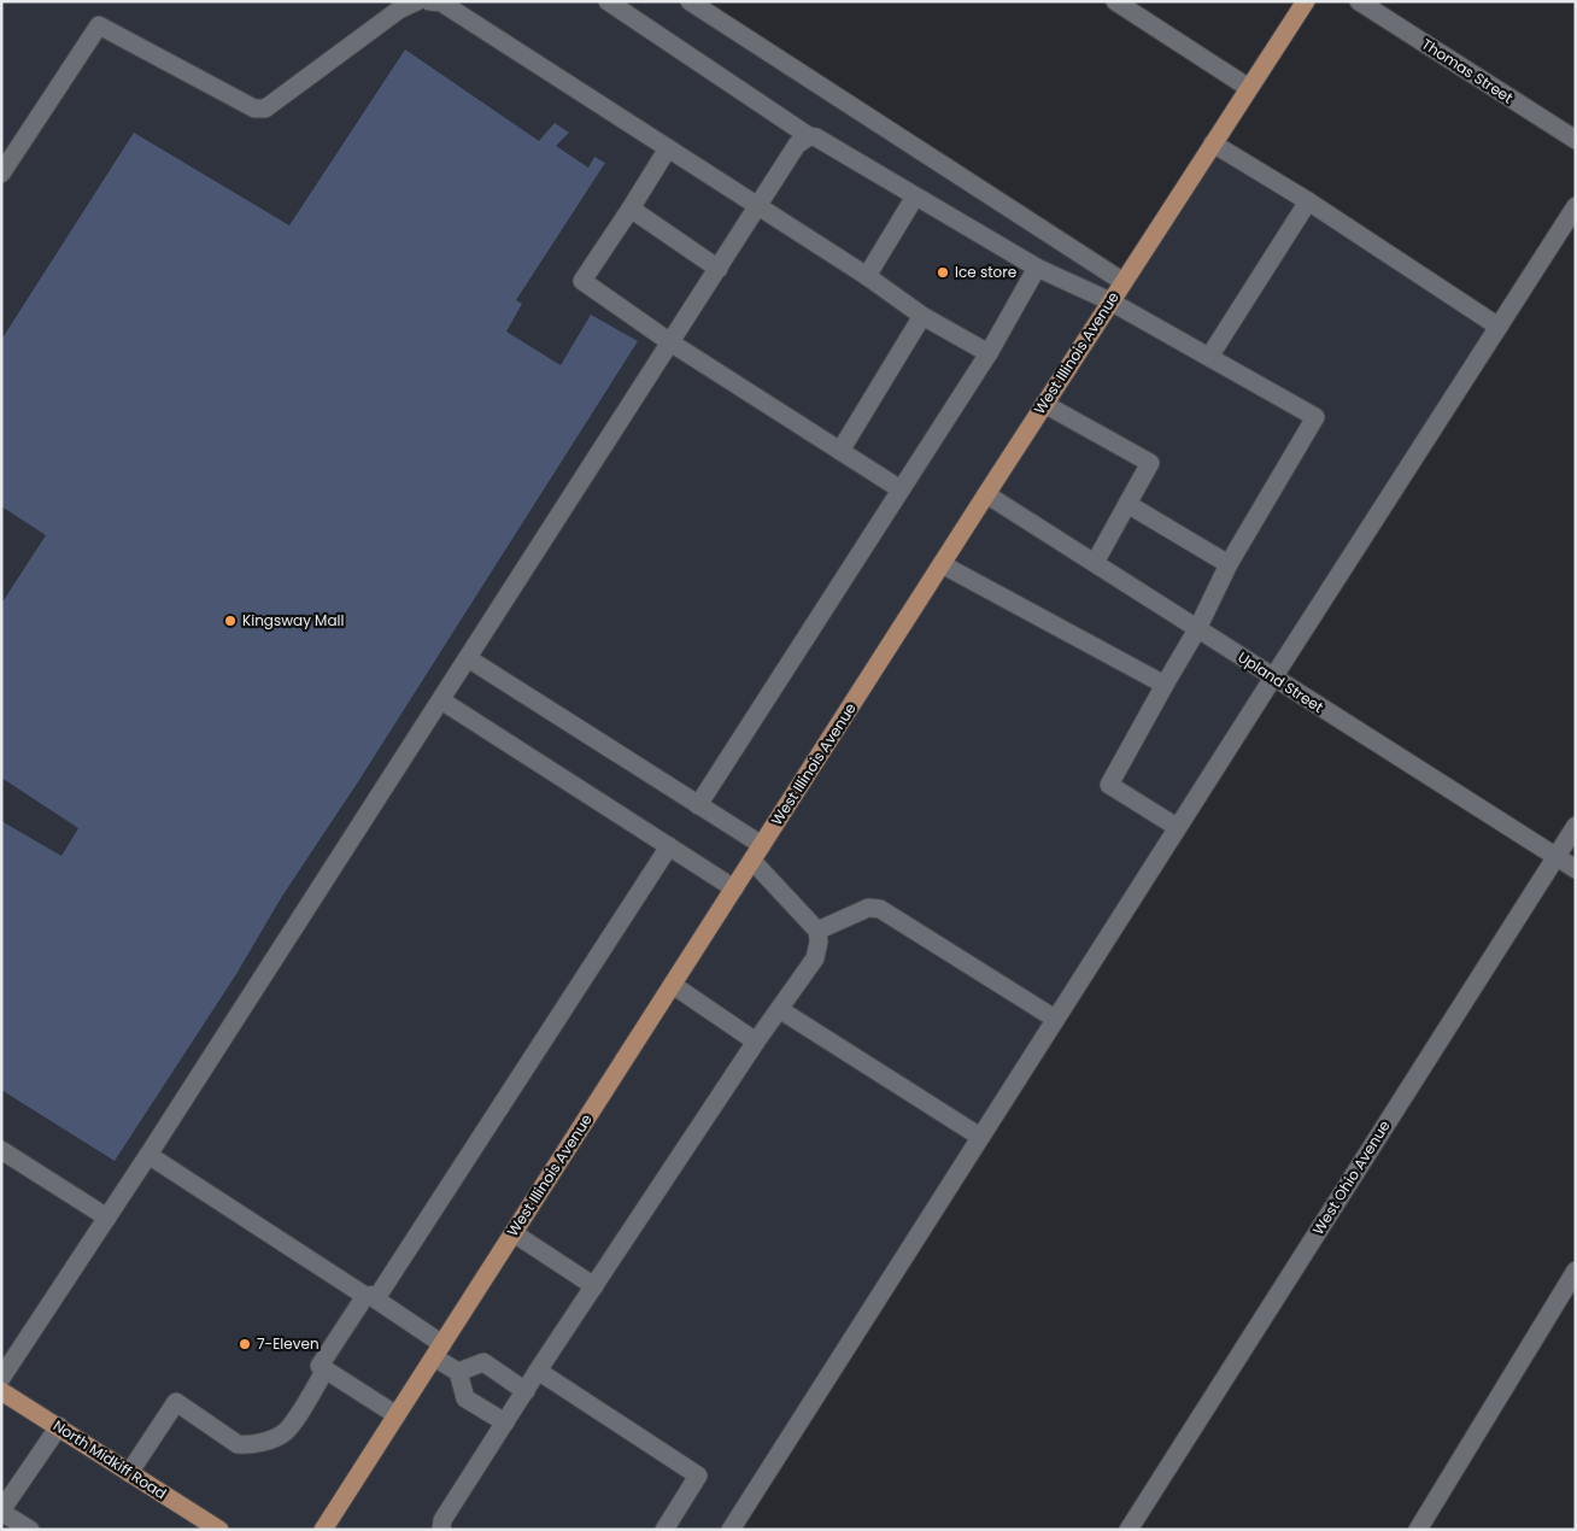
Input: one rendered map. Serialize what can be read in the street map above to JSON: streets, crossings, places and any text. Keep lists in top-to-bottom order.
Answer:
{
  "streets": {
    "main road": ["West Illinois Avenue", "North Midkiff Road"],
    "street": ["Thomas Street", "Upland Street", "West Ohio Avenue"]
  },
  "crossings": [
    ["West Illinois Avenue", "Upland Street"],
    ["Upland Street", "West Ohio Avenue"]
  ],
  "places": ["Ice store", "Kingsway Mall", "7-Eleven"]
}
